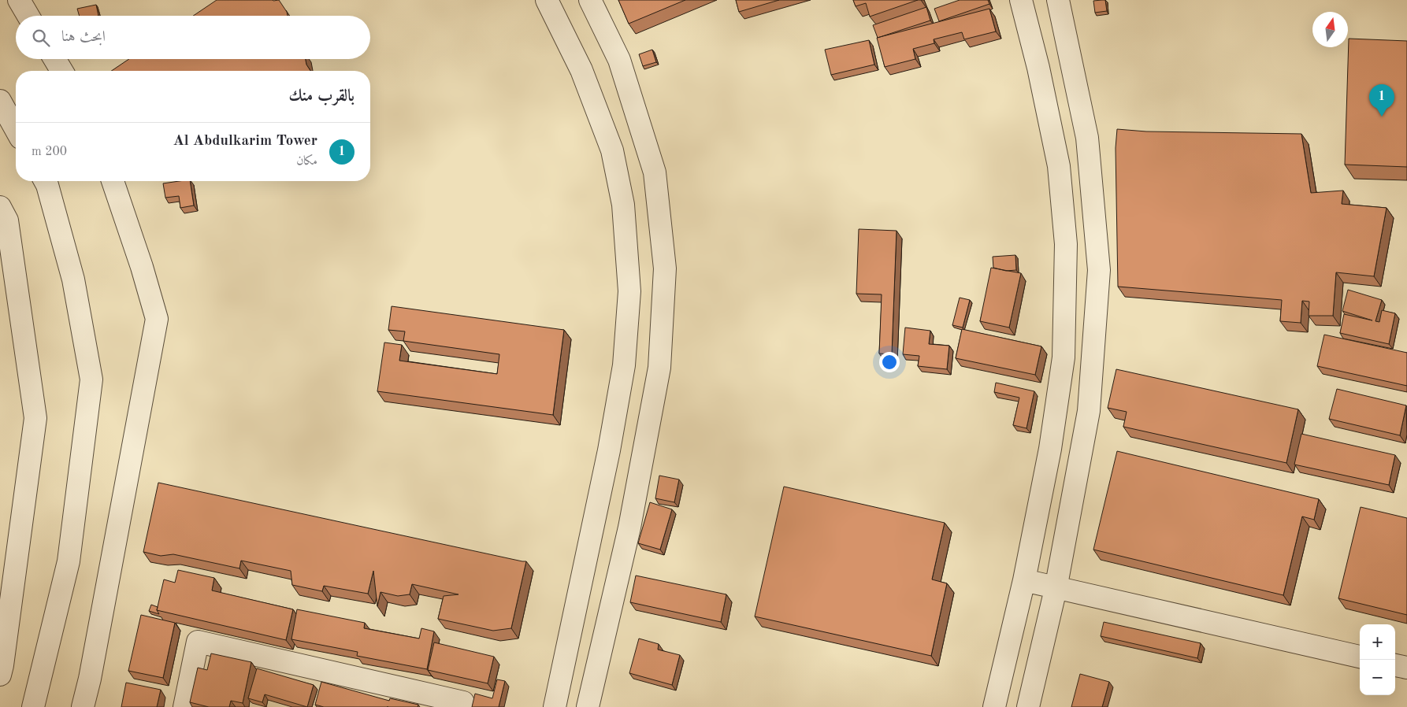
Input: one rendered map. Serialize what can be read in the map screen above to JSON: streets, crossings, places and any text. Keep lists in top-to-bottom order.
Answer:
{
  "north": "top",
  "page": {
    "search": "ابحث هنا",
    "heading": "بالقرب منك",
    "pins": "1",
    "list": [
      {
        "mark": "1",
        "name": "Al Abdulkarim Tower",
        "note": "مكان",
        "value": "200 m"
      }
    ],
    "map_buttons": ["+", "−"]
  }
}
